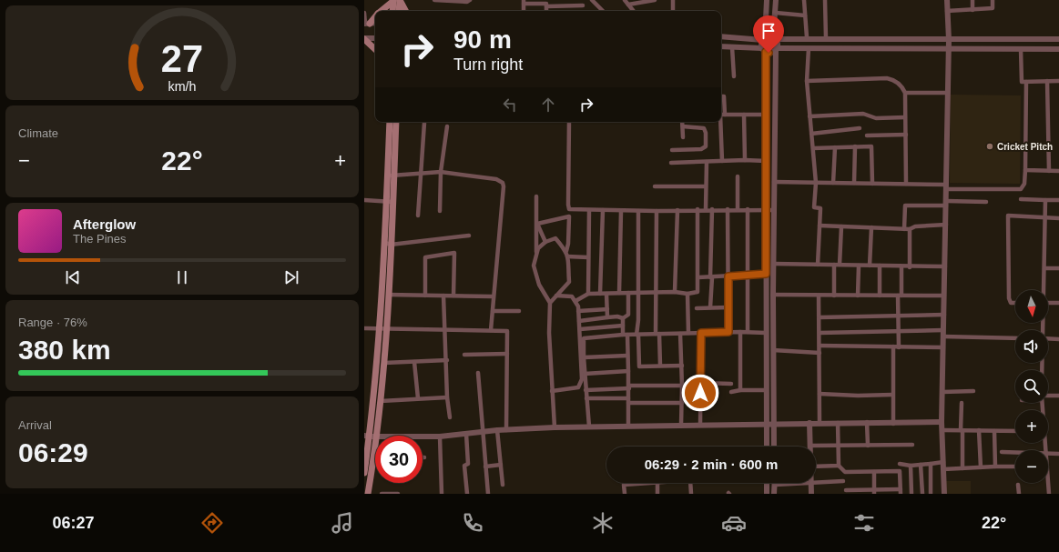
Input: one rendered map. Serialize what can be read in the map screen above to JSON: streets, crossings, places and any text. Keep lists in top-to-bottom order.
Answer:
{
  "places": ["Cricket Pitch"],
  "north": "bottom",
  "page": {
    "turn": ["90 m", "Turn right"],
    "tile": [
      "Climate",
      ["Range · 76%", "380 km"],
      ["Arrival", "06:29"]
    ],
    "heat": ["−", "22°", "+"],
    "song": ["Afterglow", "The Pines"],
    "map_buttons": ["+", "−"],
    "limit": "30",
    "trip": "06:29 · 2 min · 600 m",
    "tabs": ["06:27", "22°"],
    "gauge": ["27", "km/h"]
  }
}
